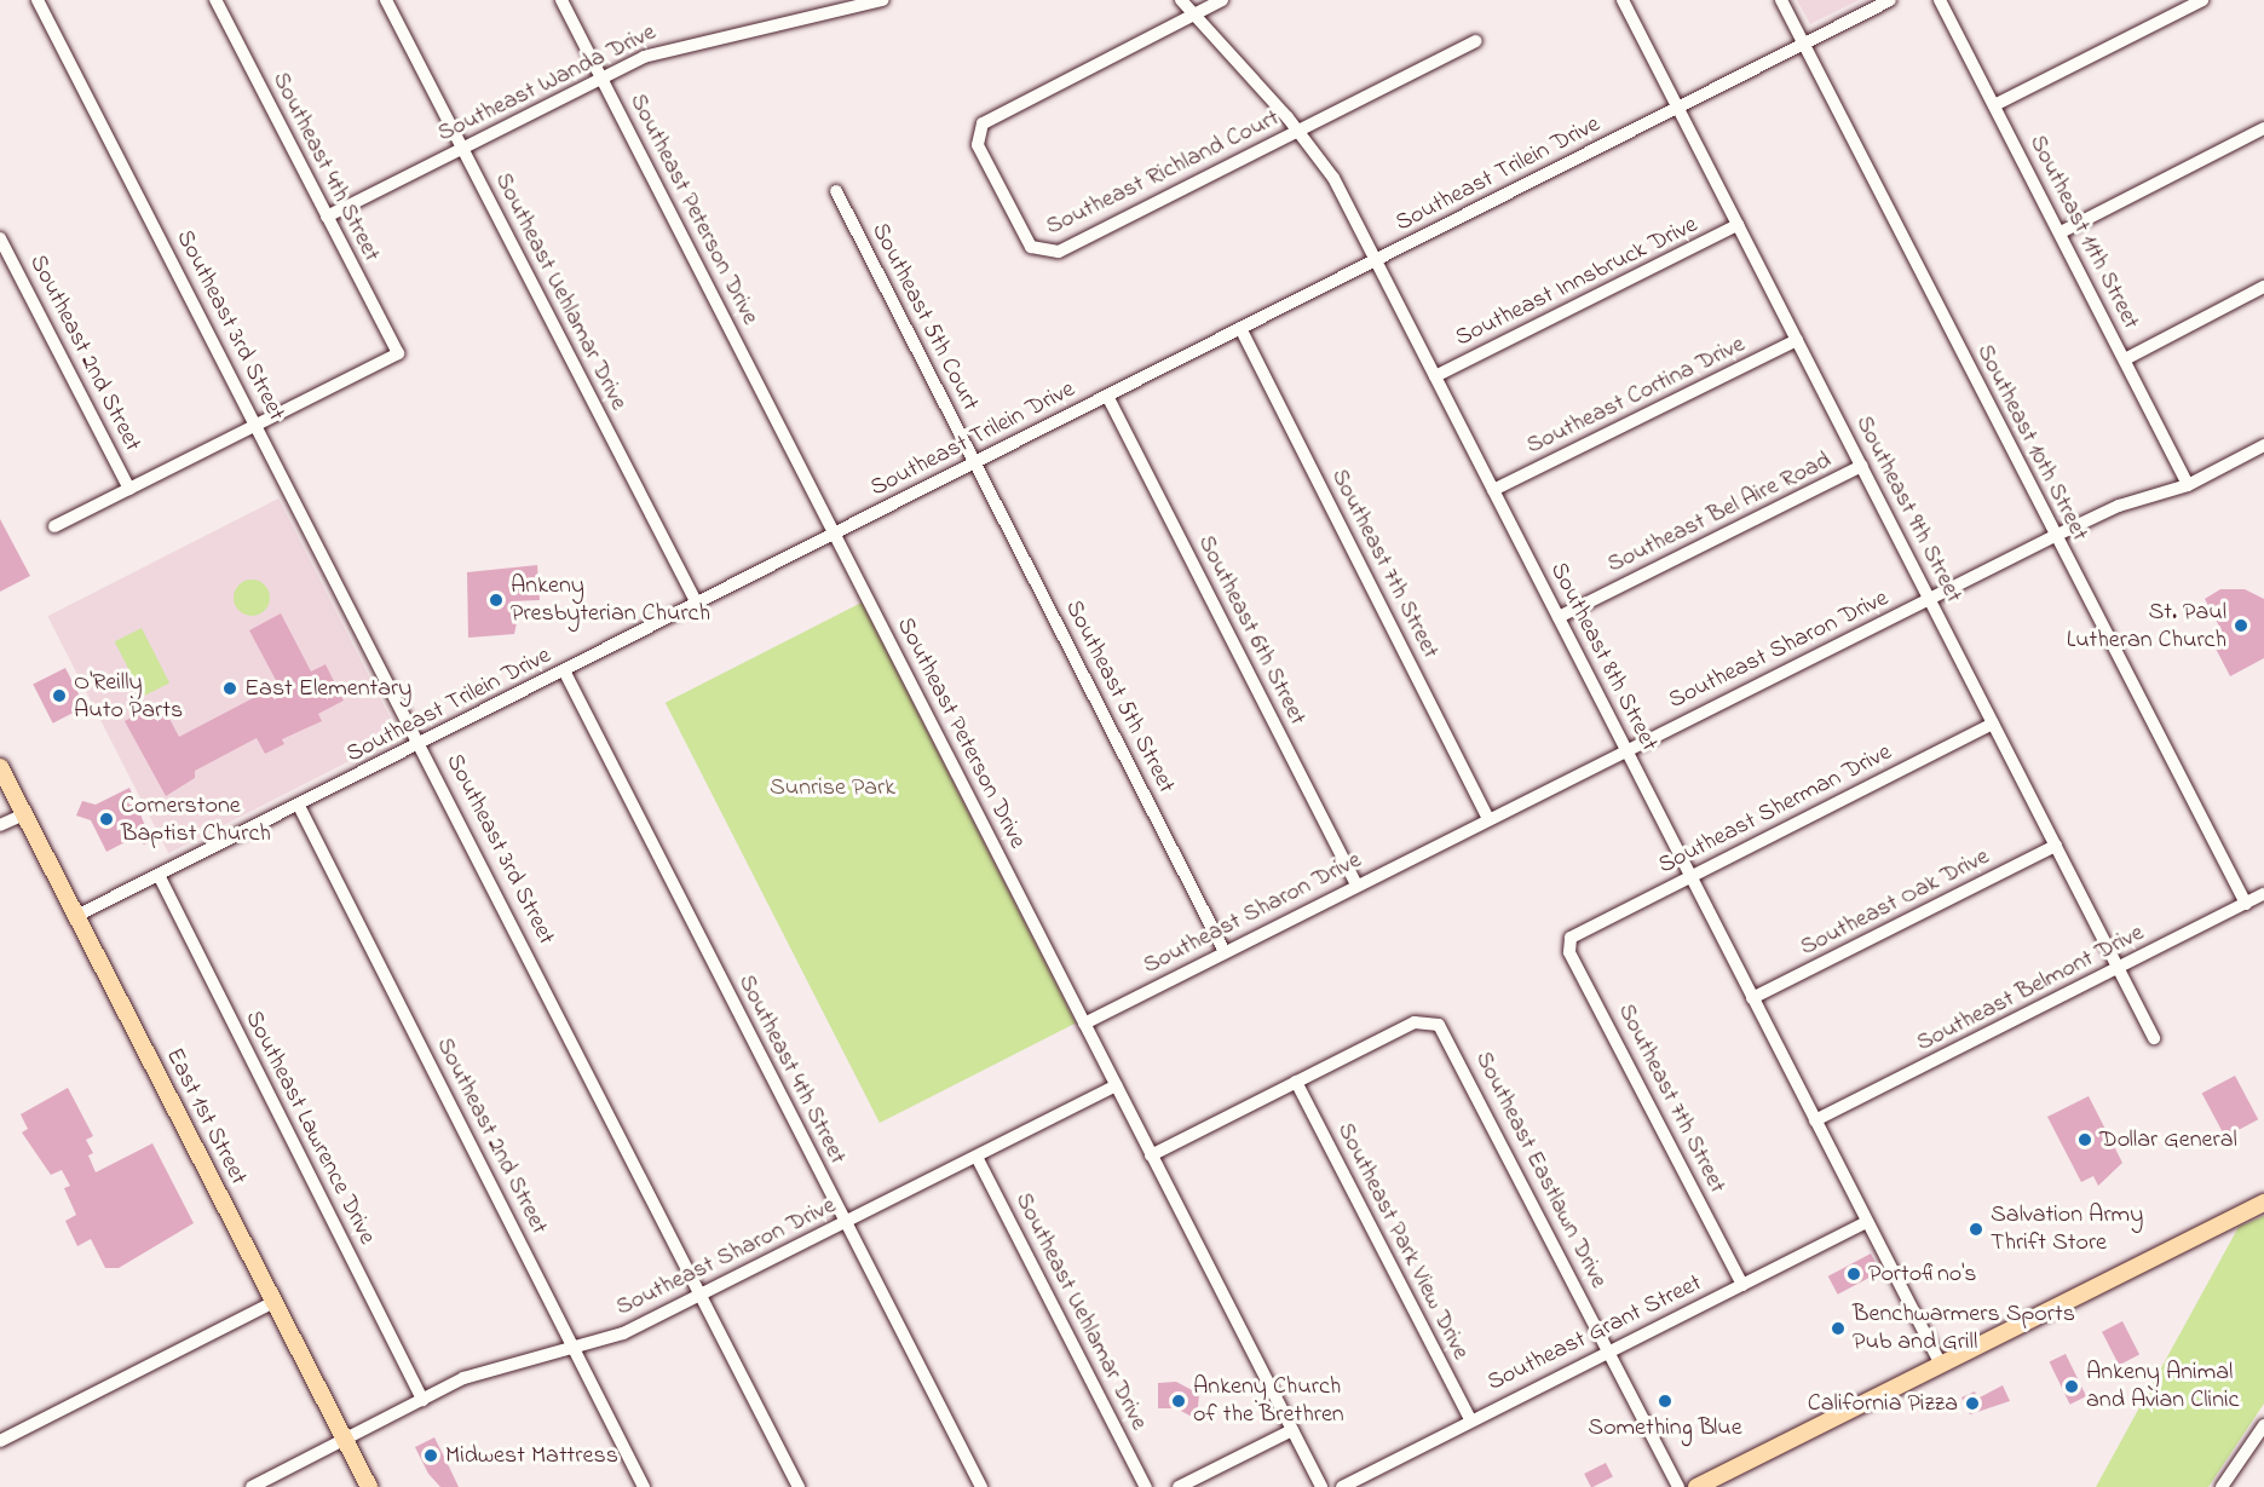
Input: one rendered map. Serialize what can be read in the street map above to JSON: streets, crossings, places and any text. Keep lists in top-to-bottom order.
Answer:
{
  "streets": {
    "main road": ["East 1st Street"],
    "street": [
      "Southeast Wanda Drive",
      "Southeast 4th Street",
      "Southeast Richland Court",
      "Southeast Trilein Drive",
      "Southeast Peterson Drive",
      "Southeast 11th Street",
      "Southeast Innsbruck Drive",
      "Southeast Uehlamar Drive",
      "Southeast 5th Court",
      "Southeast 3rd Street",
      "Southeast 2nd Street",
      "Southeast Cortina Drive",
      "Southeast 10th Street",
      "Southeast 9th Street",
      "Southeast Bel Aire Road",
      "Southeast 7th Street",
      "Southeast 6th Street",
      "Southeast Sharon Drive",
      "Southeast 8th Street",
      "Southeast 5th Street",
      "Southeast Sherman Drive",
      "Southeast Oak Drive",
      "Southeast Belmont Drive",
      "Southeast Lawrence Drive",
      "Southeast Eastlawn Drive",
      "Southeast Park View Drive",
      "Southeast Grant Street"
    ]
  },
  "crossings": [
    ["Southeast Wanda Drive", "Southeast 4th Street"],
    ["Southeast Wanda Drive", "Southeast Peterson Drive"],
    ["Southeast Wanda Drive", "Southeast Uehlamar Drive"],
    ["Southeast 4th Street", "Southeast Trilein Drive"],
    ["Southeast 4th Street", "Southeast 3rd Street"],
    ["Southeast 4th Street", "Southeast Sharon Drive"],
    ["Southeast Richland Court", "Southeast 8th Street"],
    ["Southeast Trilein Drive", "Southeast Peterson Drive"],
    ["Southeast Trilein Drive", "Southeast Uehlamar Drive"],
    ["Southeast Trilein Drive", "Southeast 5th Court"],
    ["Southeast Trilein Drive", "Southeast 3rd Street"],
    ["Southeast Trilein Drive", "Southeast 2nd Street"],
    ["Southeast Trilein Drive", "Southeast 10th Street"],
    ["Southeast Trilein Drive", "Southeast 9th Street"],
    ["Southeast Trilein Drive", "Southeast 7th Street"],
    ["Southeast Trilein Drive", "Southeast 6th Street"],
    ["Southeast Trilein Drive", "Southeast 8th Street"],
    ["Southeast Trilein Drive", "Southeast 5th Street"],
    ["Southeast Trilein Drive", "East 1st Street"],
    ["Southeast Trilein Drive", "Southeast Lawrence Drive"],
    ["Southeast Peterson Drive", "Southeast Sharon Drive"],
    ["Southeast 11th Street", "Southeast Sharon Drive"],
    ["Southeast Innsbruck Drive", "Southeast 9th Street"],
    ["Southeast Innsbruck Drive", "Southeast 8th Street"],
    ["Southeast Uehlamar Drive", "Southeast Sharon Drive"],
    ["Southeast 5th Court", "Southeast 5th Street"],
    ["Southeast 3rd Street", "Southeast Sharon Drive"],
    ["Southeast 2nd Street", "Southeast Sharon Drive"],
    ["Southeast Cortina Drive", "Southeast 9th Street"],
    ["Southeast Cortina Drive", "Southeast 8th Street"],
    ["Southeast 10th Street", "Southeast Sharon Drive"],
    ["Southeast 10th Street", "Southeast Belmont Drive"],
    ["Southeast 9th Street", "Southeast Bel Aire Road"],
    ["Southeast 9th Street", "Southeast Sharon Drive"],
    ["Southeast 9th Street", "Southeast Sherman Drive"],
    ["Southeast 9th Street", "Southeast Oak Drive"],
    ["Southeast 9th Street", "Southeast Belmont Drive"],
    ["Southeast Bel Aire Road", "Southeast 8th Street"],
    ["Southeast 7th Street", "Southeast Sharon Drive"],
    ["Southeast 7th Street", "Southeast Sherman Drive"],
    ["Southeast 7th Street", "Southeast Grant Street"],
    ["Southeast 6th Street", "Southeast Sharon Drive"],
    ["Southeast Sharon Drive", "Southeast 8th Street"],
    ["Southeast Sharon Drive", "Southeast 5th Street"],
    ["Southeast Sharon Drive", "East 1st Street"],
    ["Southeast Sharon Drive", "Southeast Lawrence Drive"],
    ["Southeast 8th Street", "Southeast Sherman Drive"],
    ["Southeast 8th Street", "Southeast Oak Drive"],
    ["Southeast 8th Street", "Southeast Belmont Drive"],
    ["Southeast 8th Street", "Southeast Grant Street"],
    ["Southeast Eastlawn Drive", "Southeast Park View Drive"],
    ["Southeast Eastlawn Drive", "Southeast Grant Street"],
    ["Southeast Park View Drive", "Southeast Grant Street"]
  ],
  "parks": ["Sunrise Park"],
  "places": [
    "Ankeny Presbyterian Church",
    "St. Paul Lutheran Church",
    "East Elementary",
    "O'Reilly Auto Parts",
    "Cornerstone Baptist Church",
    "Dollar General",
    "Salvation Army Thrift Store",
    "Portofino's",
    "Benchwarmers Sports Pub and Grill",
    "Ankeny Animal and Avian Clinic",
    "Ankeny Church of the Brethren",
    "Something Blue",
    "California Pizza",
    "Midwest Mattress"
  ]
}
